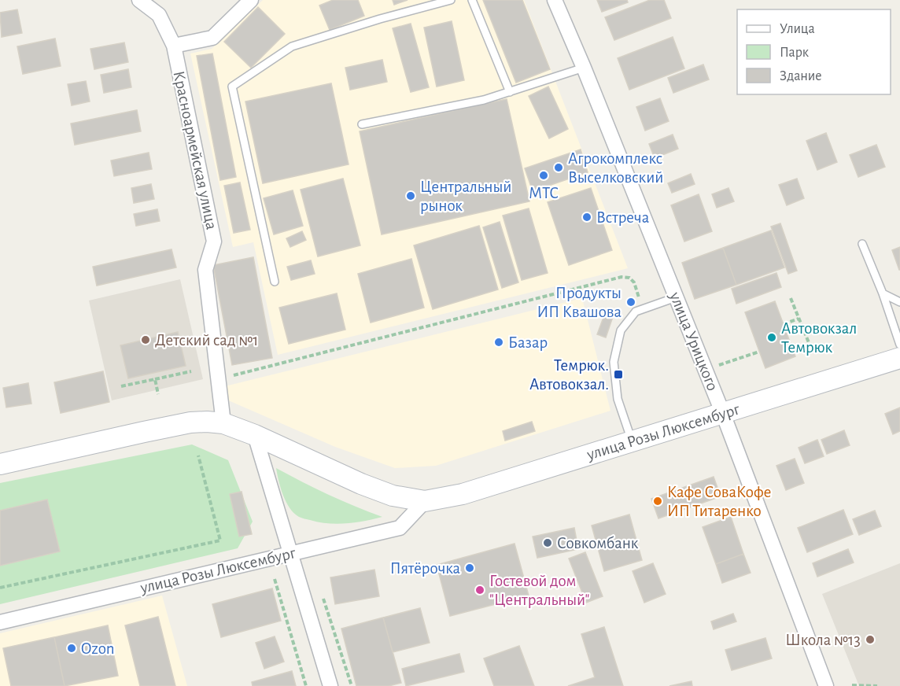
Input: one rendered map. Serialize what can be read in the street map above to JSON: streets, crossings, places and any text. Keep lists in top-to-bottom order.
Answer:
{
  "streets": {
    "main road": ["улица Розы Люксембург"],
    "street": ["Красноармейская улица", "улица Урицкого"]
  },
  "crossings": [
    ["Красноармейская улица", "улица Розы Люксембург"],
    ["улица Урицкого", "улица Розы Люксембург"]
  ],
  "places": {
    "other": [
      "Агрокомплекс Выселковский",
      "МТС",
      "Центральный рынок",
      "Встреча",
      "Продукты ИП Квашова",
      "Автовокзал Темрюк",
      "Детский сад №1",
      "Базар",
      "Кафе СоваКофе ИП Титаренко",
      "Совкомбанк",
      "Пятёрочка",
      "Гостевой дом \"Центральный\"",
      "Школа №13",
      "Ozon"
    ],
    "transit": ["Темрюк. Автовокзал."]
  },
  "legend": ["Улица", "Парк", "Здание"]
}
